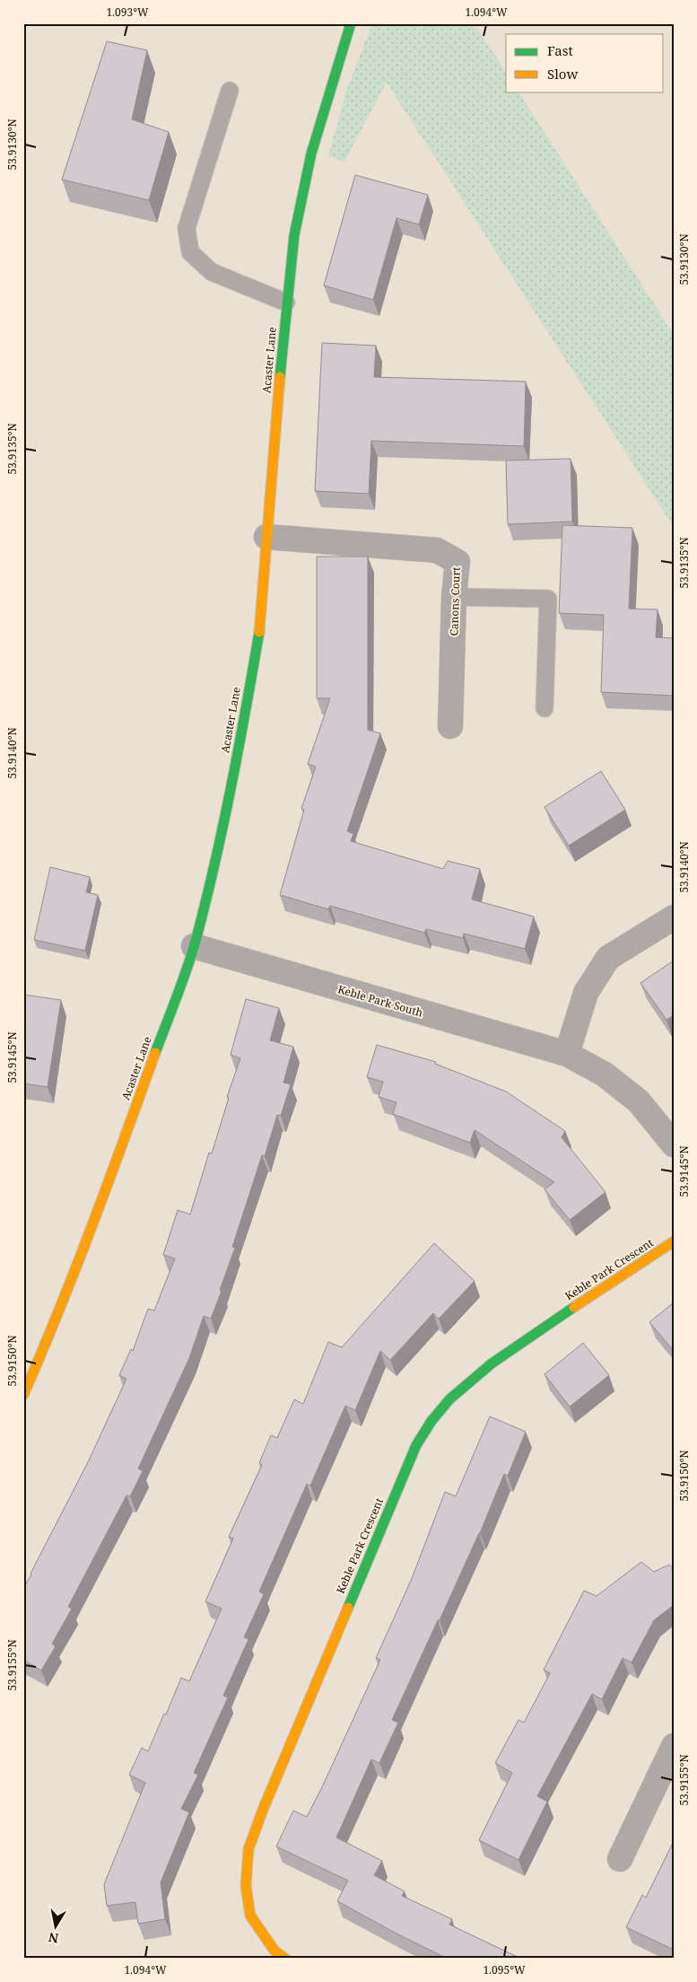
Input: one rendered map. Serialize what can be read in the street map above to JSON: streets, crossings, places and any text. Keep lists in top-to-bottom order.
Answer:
{
  "streets": {
    "street": [
      "Acaster Lane",
      "Canons Court",
      "Keble Park South",
      "Keble Park Crescent"
    ]
  },
  "crossings": [
    ["Acaster Lane", "Canons Court"],
    ["Acaster Lane", "Keble Park South"]
  ],
  "legend": ["Fast", "Slow"],
  "north": "bottom",
  "coordinates": [
    "1.093°W",
    "1.094°W",
    "53.9130°N",
    "53.9135°N",
    "53.9140°N",
    "53.9145°N",
    "53.9150°N",
    "53.9155°N",
    "1.095°W"
  ]
}
